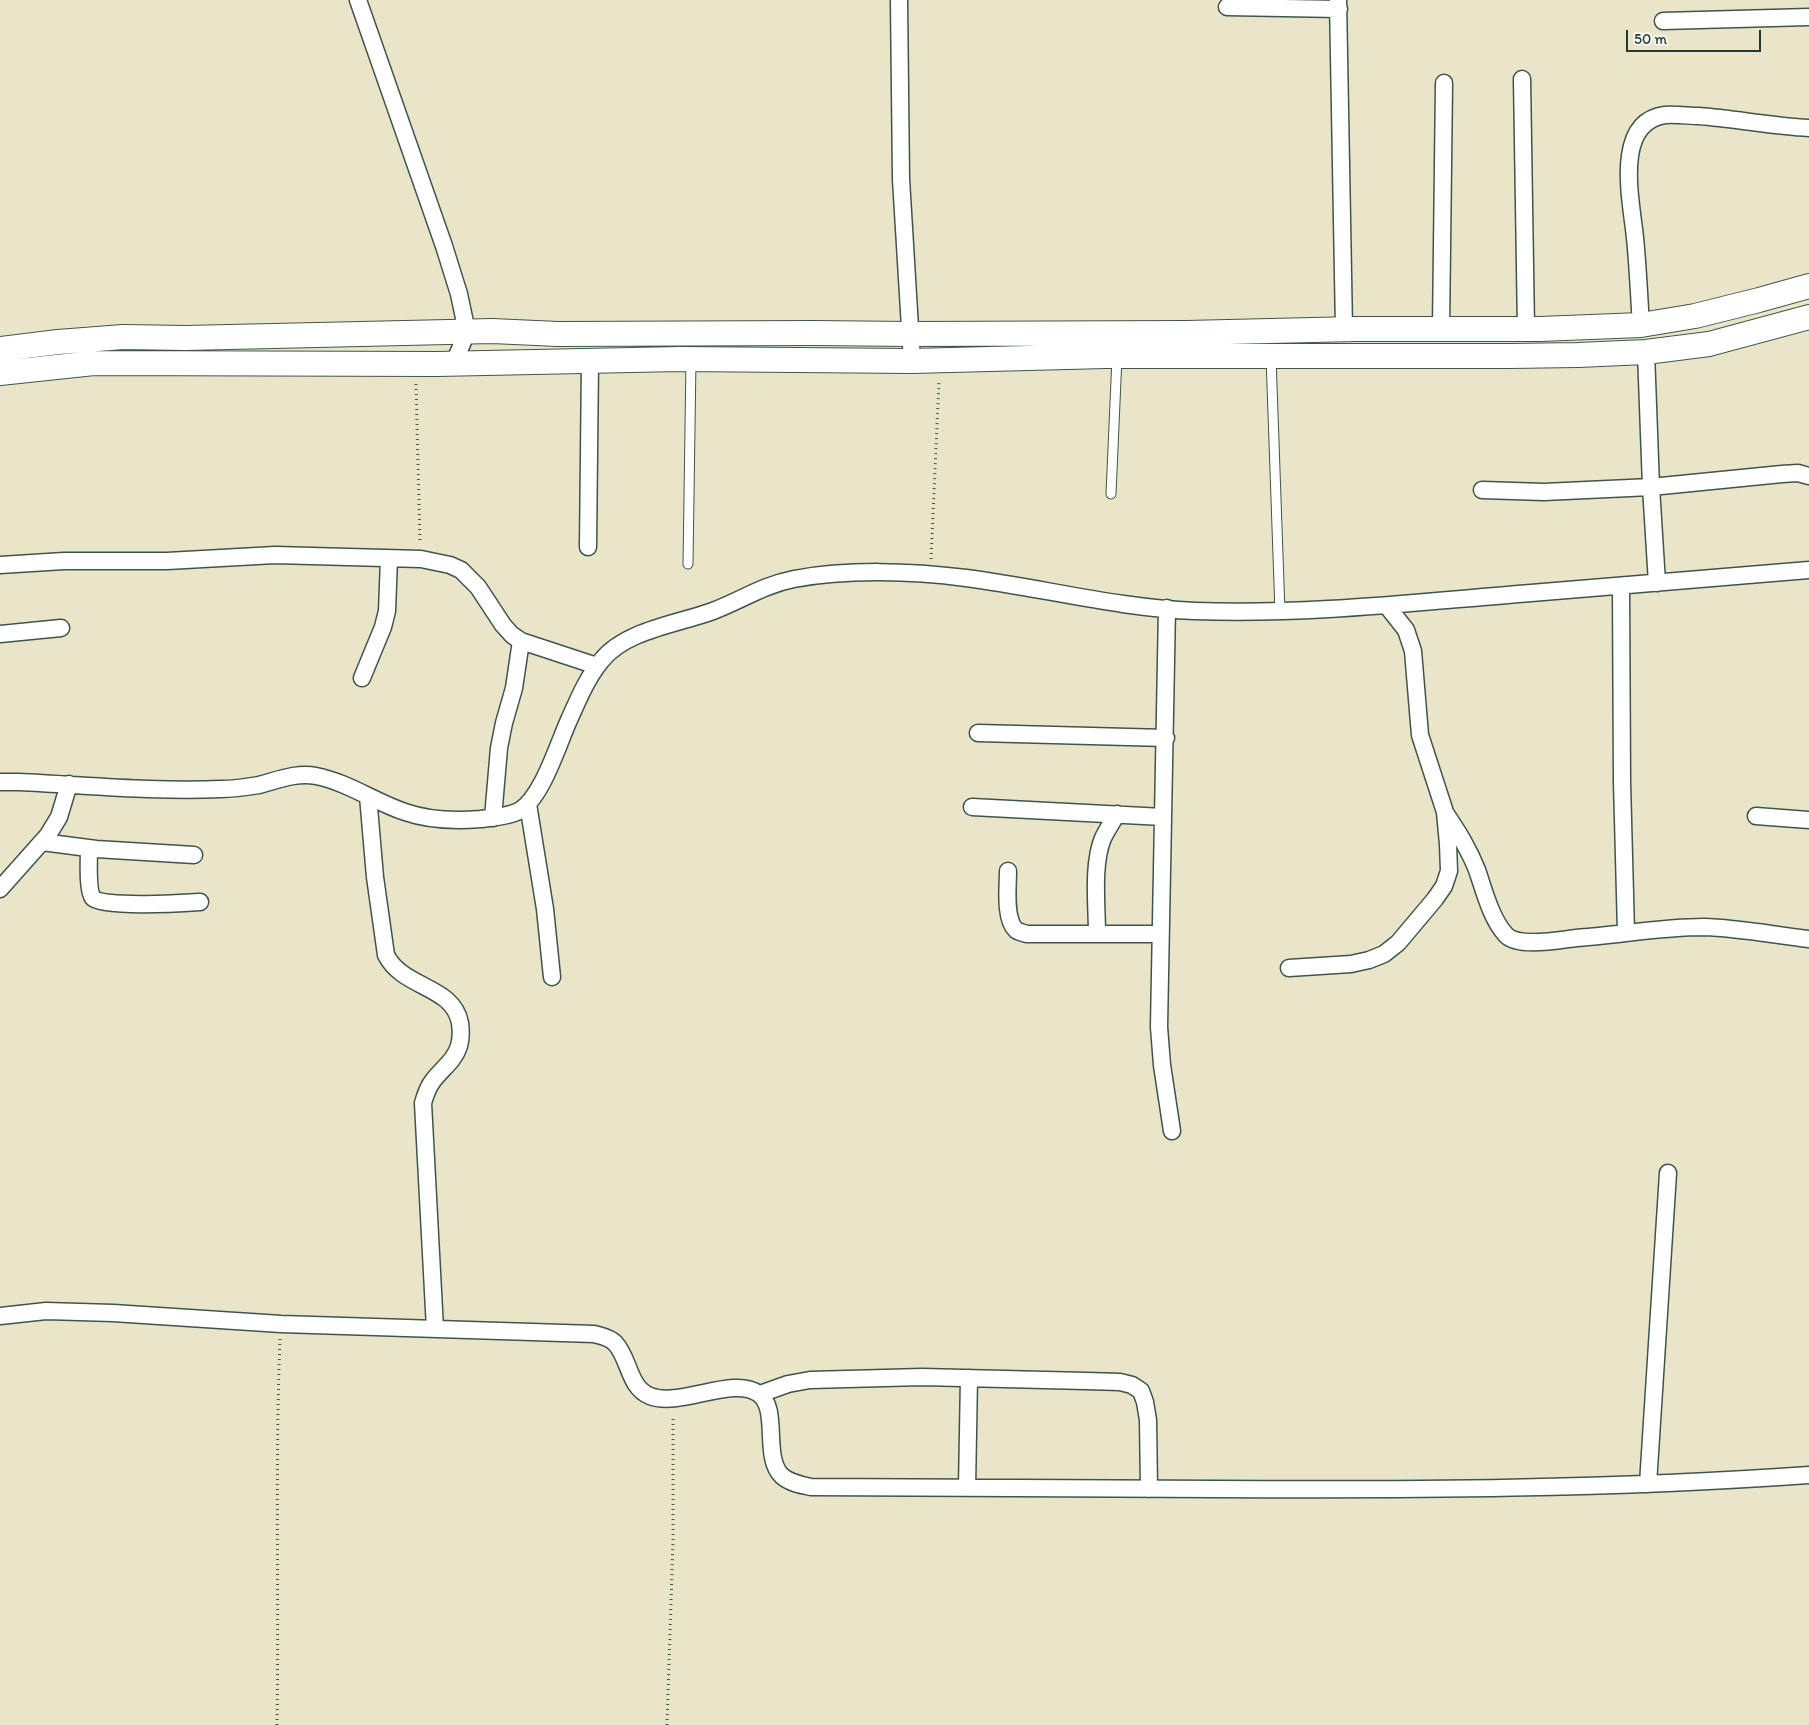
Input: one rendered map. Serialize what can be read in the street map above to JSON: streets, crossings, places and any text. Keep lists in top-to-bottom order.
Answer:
{
  "scale_bar": "50 m"
}
